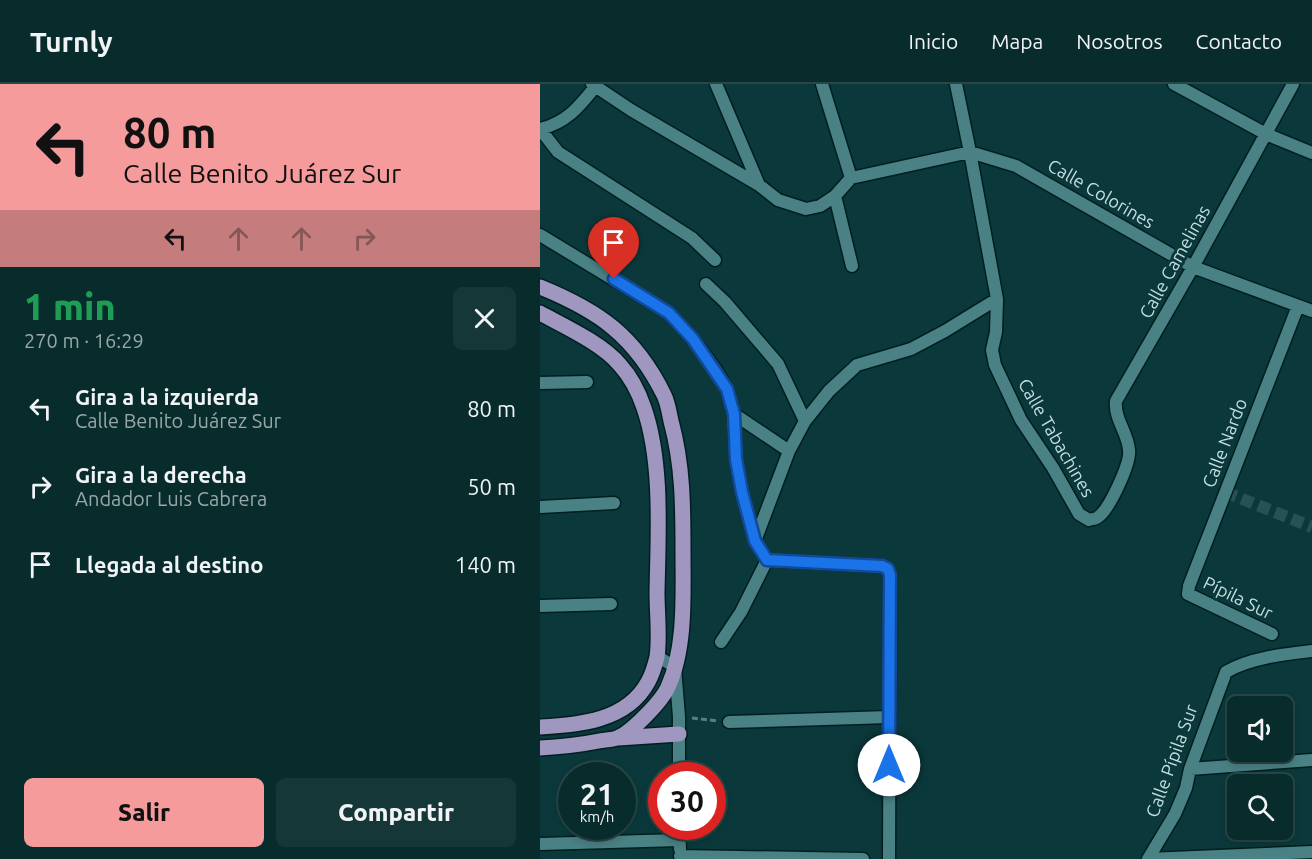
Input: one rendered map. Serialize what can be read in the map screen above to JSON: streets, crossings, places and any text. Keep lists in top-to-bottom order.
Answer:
{
  "streets": {
    "street": [
      "Calle Colorines",
      "Calle Camelinas",
      "Calle Tabachines",
      "Calle Nardo",
      "Pípila Sur",
      "Calle Pípila Sur"
    ]
  },
  "crossings": [
    ["Calle Colorines", "Calle Camelinas"],
    ["Calle Colorines", "Calle Tabachines"],
    ["Calle Colorines", "Calle Nardo"],
    ["Calle Camelinas", "Calle Tabachines"],
    ["Calle Nardo", "Pípila Sur"]
  ],
  "page": {
    "header": "Turnly",
    "nav": [
      "Inicio",
      "Mapa",
      "Nosotros",
      "Contacto"
    ],
    "turn": ["80 m", "Calle Benito Juárez Sur"],
    "heading": ["1 min", "270 m · 16:29"],
    "list": [
      {
        "name": "Gira a la izquierda",
        "note": "Calle Benito Juárez Sur",
        "value": "80 m"
      },
      {
        "name": "Gira a la derecha",
        "note": "Andador Luis Cabrera",
        "value": "50 m"
      },
      {
        "name": "Llegada al destino",
        "value": "140 m"
      }
    ],
    "speed": "21 km/h",
    "limit": "30",
    "buttons": ["Salir", "Compartir"]
  }
}
